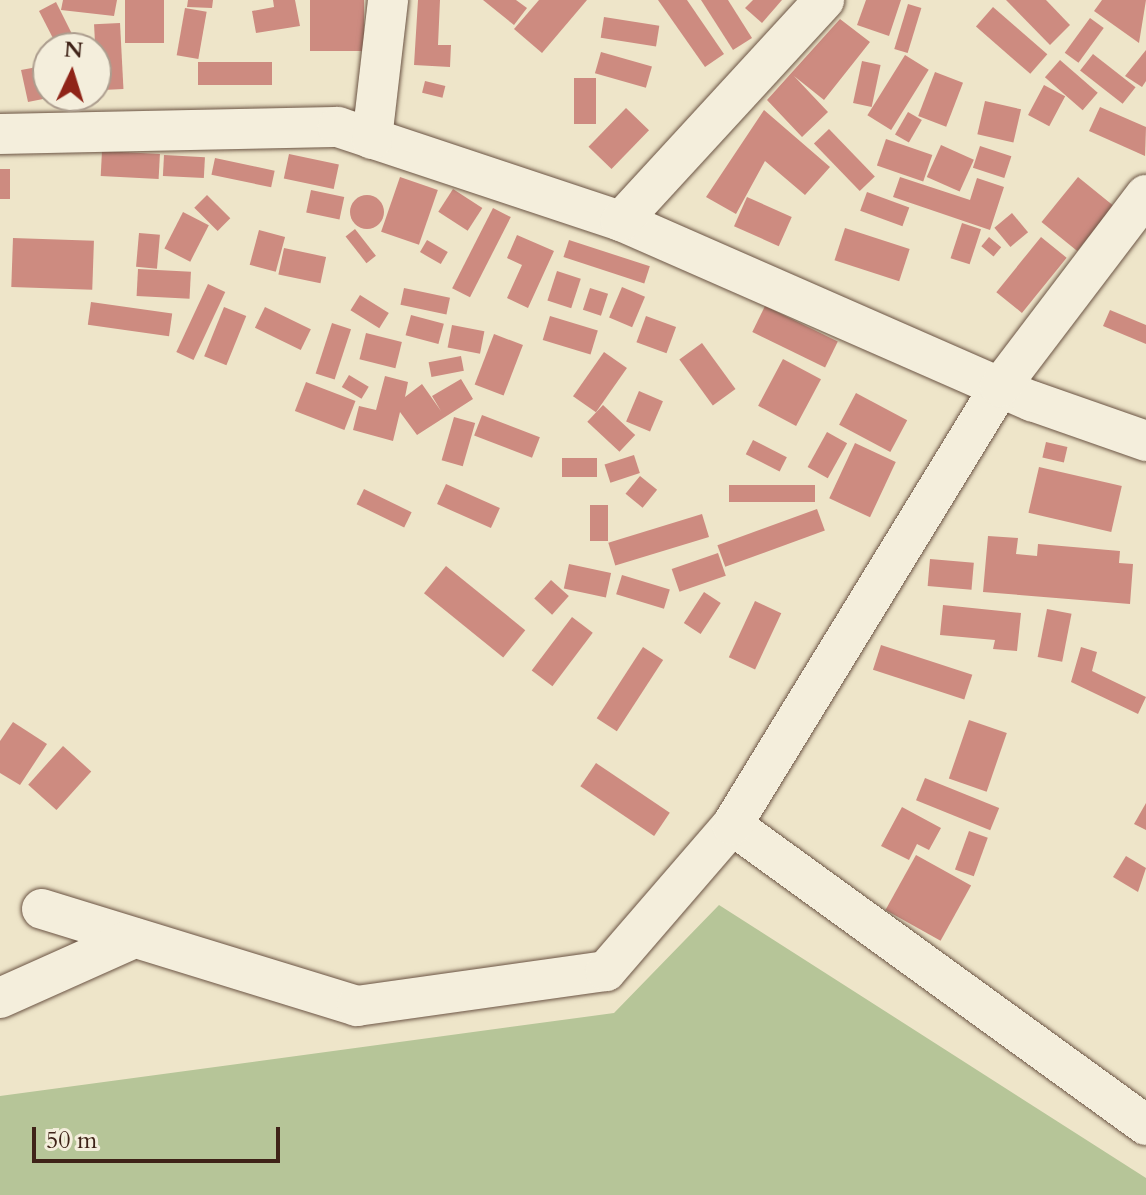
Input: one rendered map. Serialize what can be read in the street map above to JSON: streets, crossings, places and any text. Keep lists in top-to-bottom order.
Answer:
{
  "scale_bar": "50 m",
  "north": "top"
}
